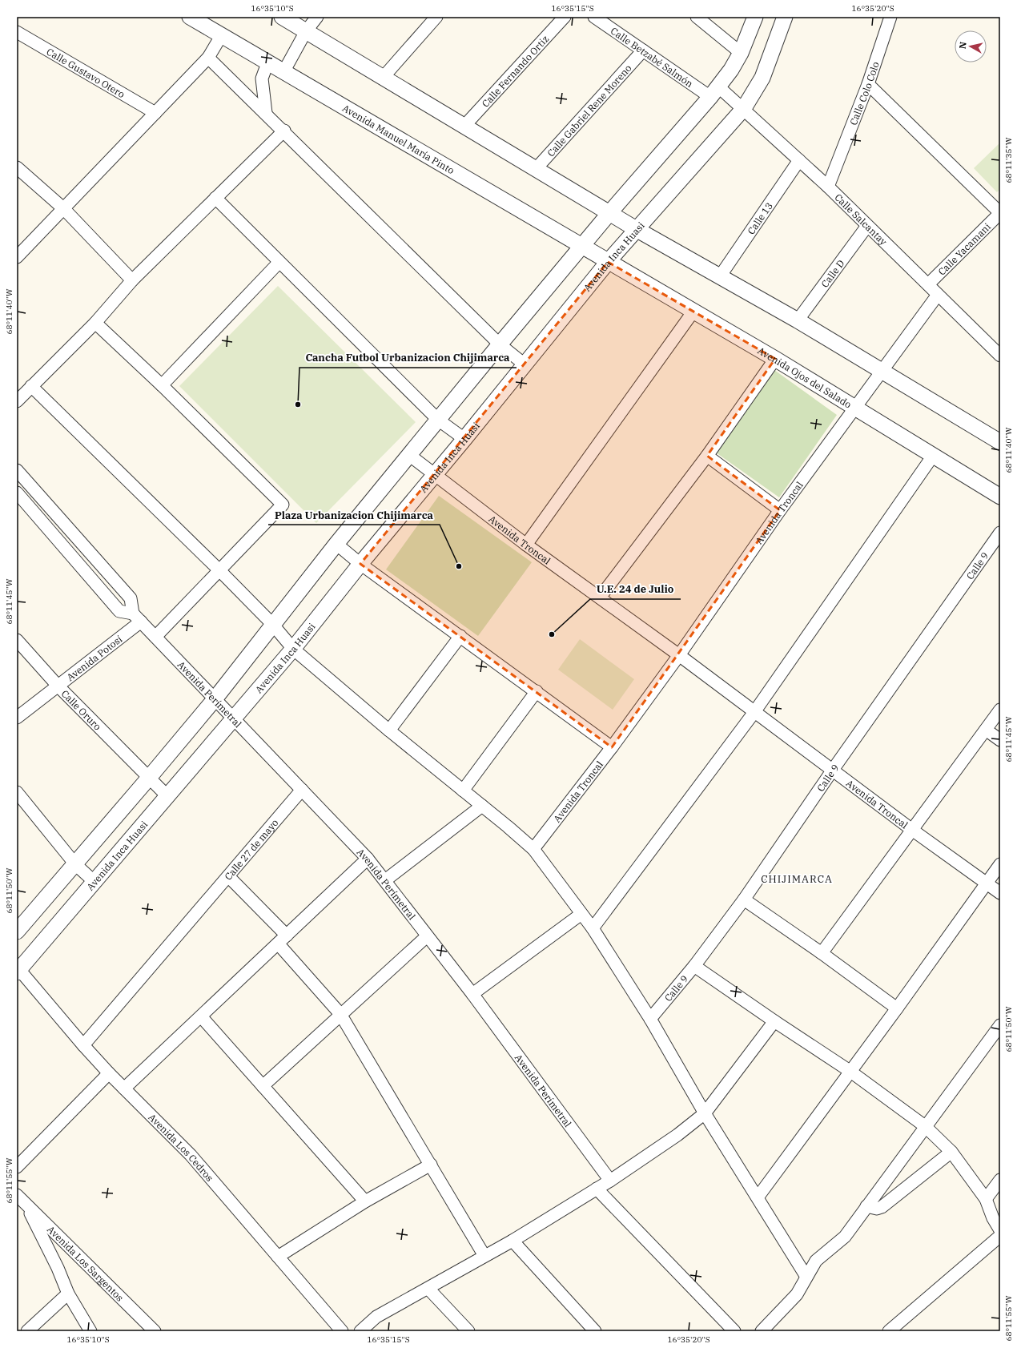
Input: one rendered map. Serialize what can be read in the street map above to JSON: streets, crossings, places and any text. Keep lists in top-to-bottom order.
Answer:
{
  "streets": {
    "street": [
      "Calle Betzabé Salmón",
      "Calle Fernando Ortiz",
      "Calle Gustavo Otero",
      "Calle Colo Colo",
      "Calle Gabriel Rene Moreno",
      "Avenida Manuel María Pinto",
      "Calle 13",
      "Calle Salcantay",
      "Calle Yacamani",
      "Avenida Inca Huasi",
      "Calle D",
      "Avenida Ojos del Salado",
      "Avenida Troncal",
      "Calle 9",
      "Avenida Potosí",
      "Avenida Perímetral",
      "Calle Oruro",
      "Calle 27 de mayo",
      "Avenida Los Cedros",
      "Avenida Los Sargentos"
    ]
  },
  "crossings": [
    ["Calle Betzabé Salmón", "Calle Gabriel Rene Moreno"],
    ["Calle Betzabé Salmón", "Calle Salcantay"],
    ["Calle Colo Colo", "Calle Salcantay"],
    ["Avenida Manuel María Pinto", "Avenida Inca Huasi"],
    ["Avenida Manuel María Pinto", "Avenida Ojos del Salado"],
    ["Calle 13", "Calle Salcantay"],
    ["Calle Salcantay", "Calle Yacamani"],
    ["Calle Salcantay", "Avenida Inca Huasi"],
    ["Calle Salcantay", "Calle D"],
    ["Calle Salcantay", "Avenida Troncal"],
    ["Avenida Inca Huasi", "Avenida Ojos del Salado"],
    ["Avenida Inca Huasi", "Avenida Troncal"],
    ["Avenida Inca Huasi", "Avenida Perímetral"],
    ["Avenida Inca Huasi", "Calle Oruro"],
    ["Avenida Inca Huasi", "Avenida Los Cedros"],
    ["Avenida Ojos del Salado", "Avenida Troncal"],
    ["Avenida Troncal", "Calle 9"],
    ["Avenida Potosí", "Avenida Perímetral"],
    ["Avenida Potosí", "Calle Oruro"],
    ["Avenida Perímetral", "Calle 27 de mayo"],
    ["Calle 27 de mayo", "Avenida Los Cedros"]
  ],
  "districts": ["CHIJIMARCA"],
  "places": ["Cancha Futbol Urbanizacion Chijimarca", "Plaza Urbanizacion Chijimarca", "U.E. 24 de Julio"],
  "north": "left",
  "coordinates": [
    "16°35'10\"S",
    "16°35'15\"S",
    "16°35'20\"S",
    "68°11'35\"W",
    "68°11'40\"W",
    "68°11'45\"W",
    "68°11'50\"W",
    "68°11'55\"W"
  ]
}
